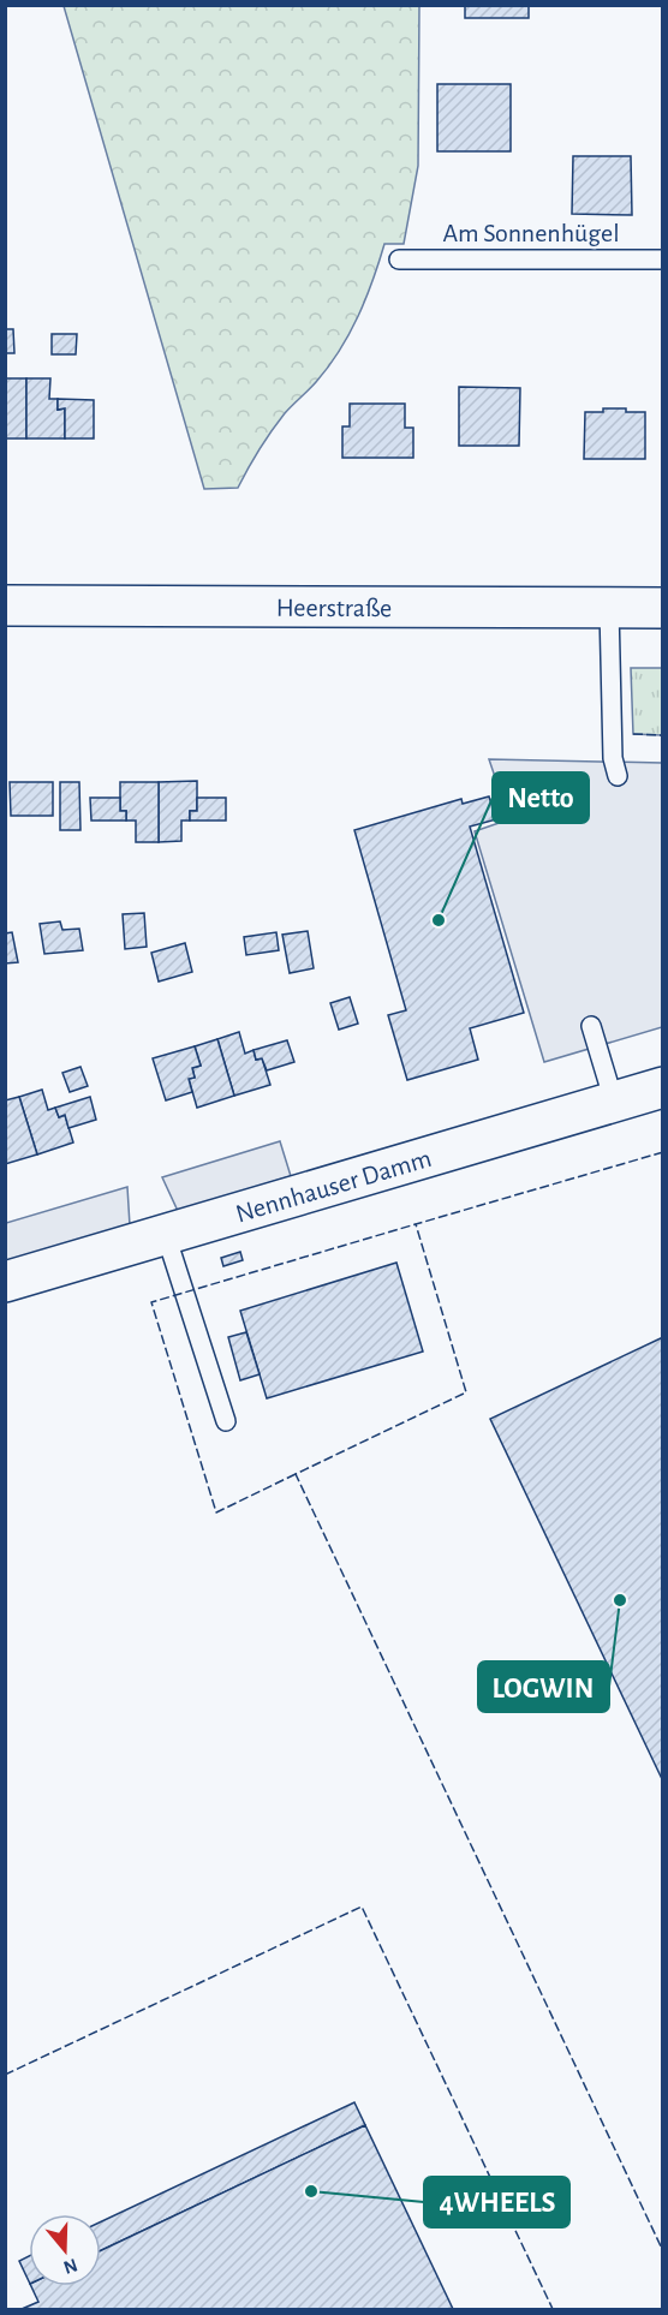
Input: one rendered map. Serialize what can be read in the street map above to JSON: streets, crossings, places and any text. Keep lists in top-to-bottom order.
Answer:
{
  "streets": {
    "main road": ["Heerstraße", "Nennhauser Damm"],
    "lane": ["Am Sonnenhügel"]
  },
  "places": ["Netto", "LOGWIN", "4WHEELS"],
  "north": "bottom"
}
